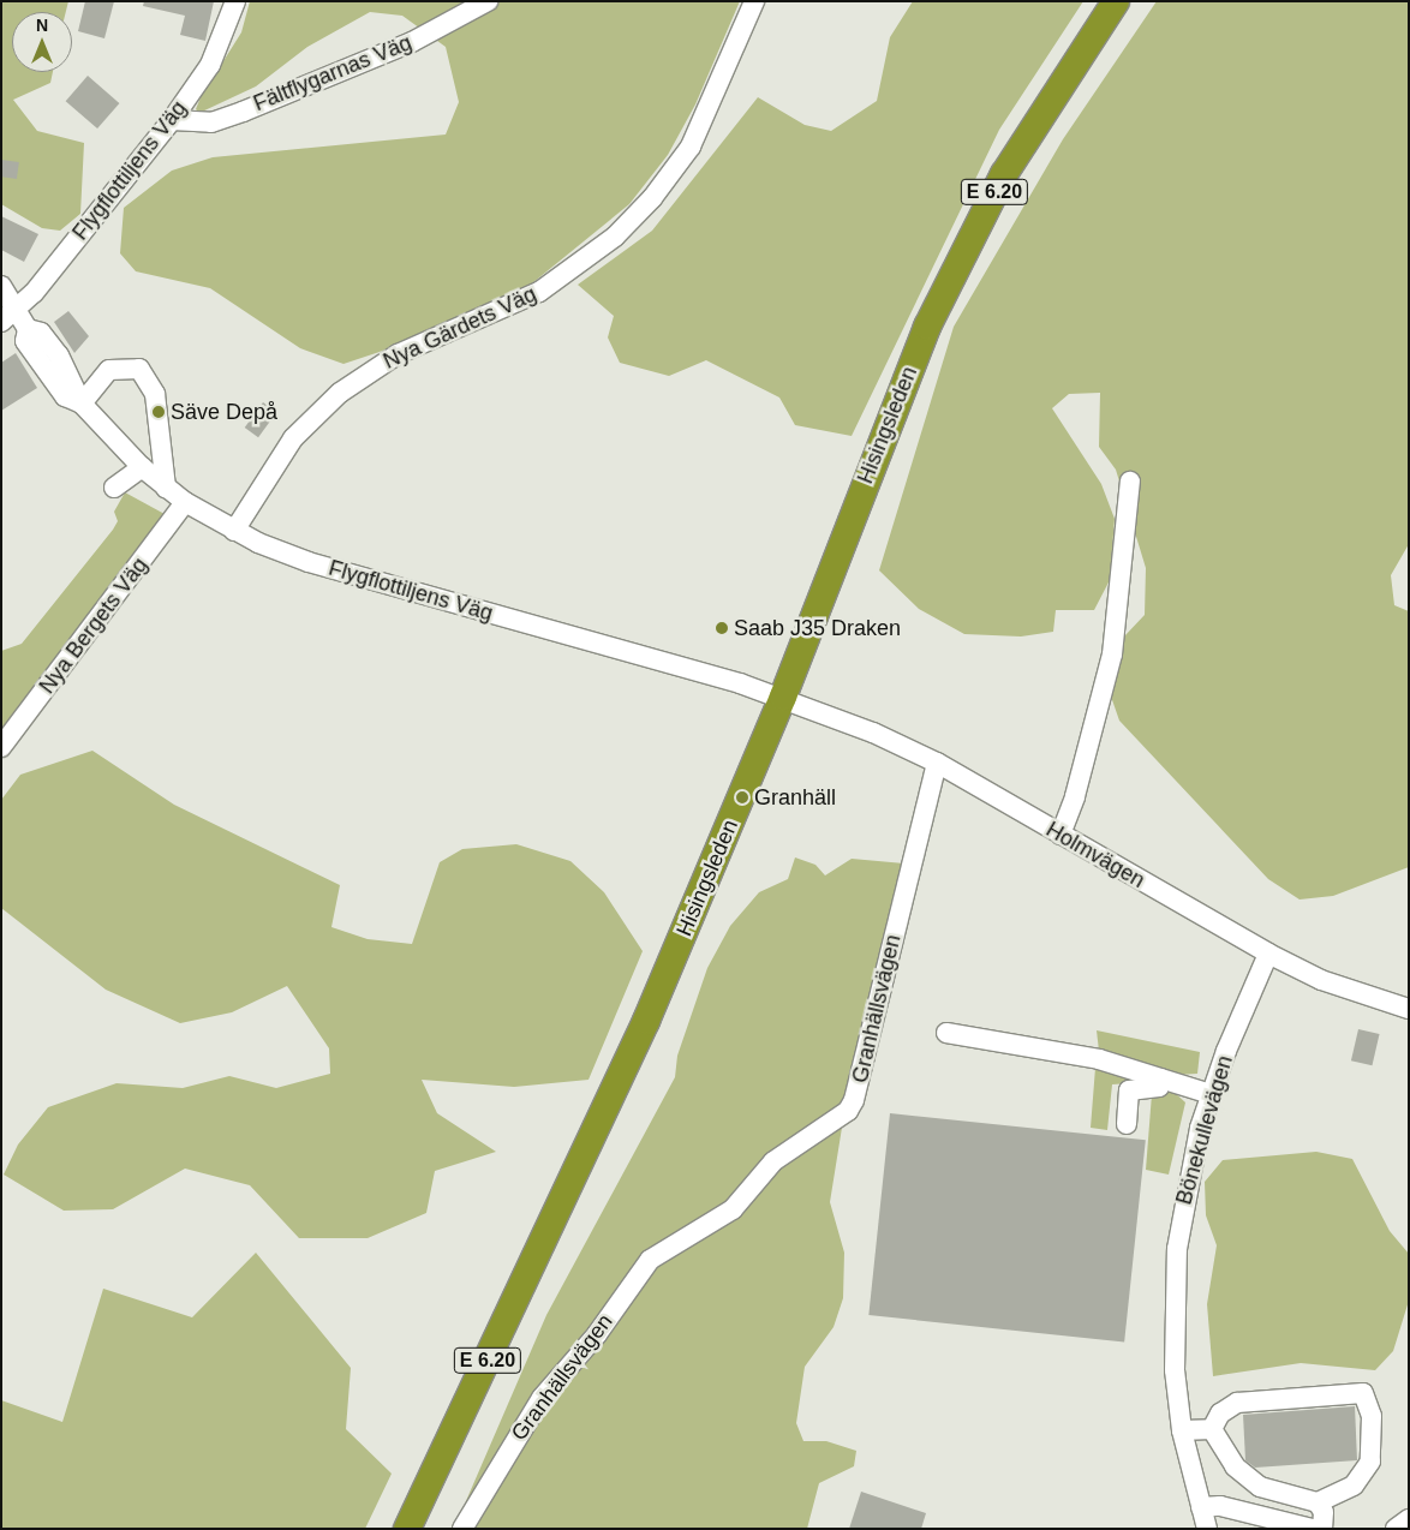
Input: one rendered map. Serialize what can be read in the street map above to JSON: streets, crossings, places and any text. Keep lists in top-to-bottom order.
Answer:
{
  "streets": {
    "highway": ["E 6.20", "Hisingsleden"],
    "street": [
      "Fältflygarnas Väg",
      "Flygflottiljens Väg",
      "Nya Gärdets Väg",
      "Nya Bergets Väg",
      "Holmvägen",
      "Granhällsvägen",
      "Bönekullevägen"
    ]
  },
  "crossings": [
    ["Fältflygarnas Väg", "Flygflottiljens Väg"],
    ["Flygflottiljens Väg", "Nya Gärdets Väg"],
    ["Flygflottiljens Väg", "Hisingsleden"],
    ["Flygflottiljens Väg", "Nya Bergets Väg"],
    ["Flygflottiljens Väg", "Holmvägen"],
    ["Hisingsleden", "Holmvägen"],
    ["Holmvägen", "Granhällsvägen"],
    ["Holmvägen", "Bönekullevägen"]
  ],
  "places": ["Säve Depå", "Saab J35 Draken", "Granhäll"],
  "north": "top"
}
